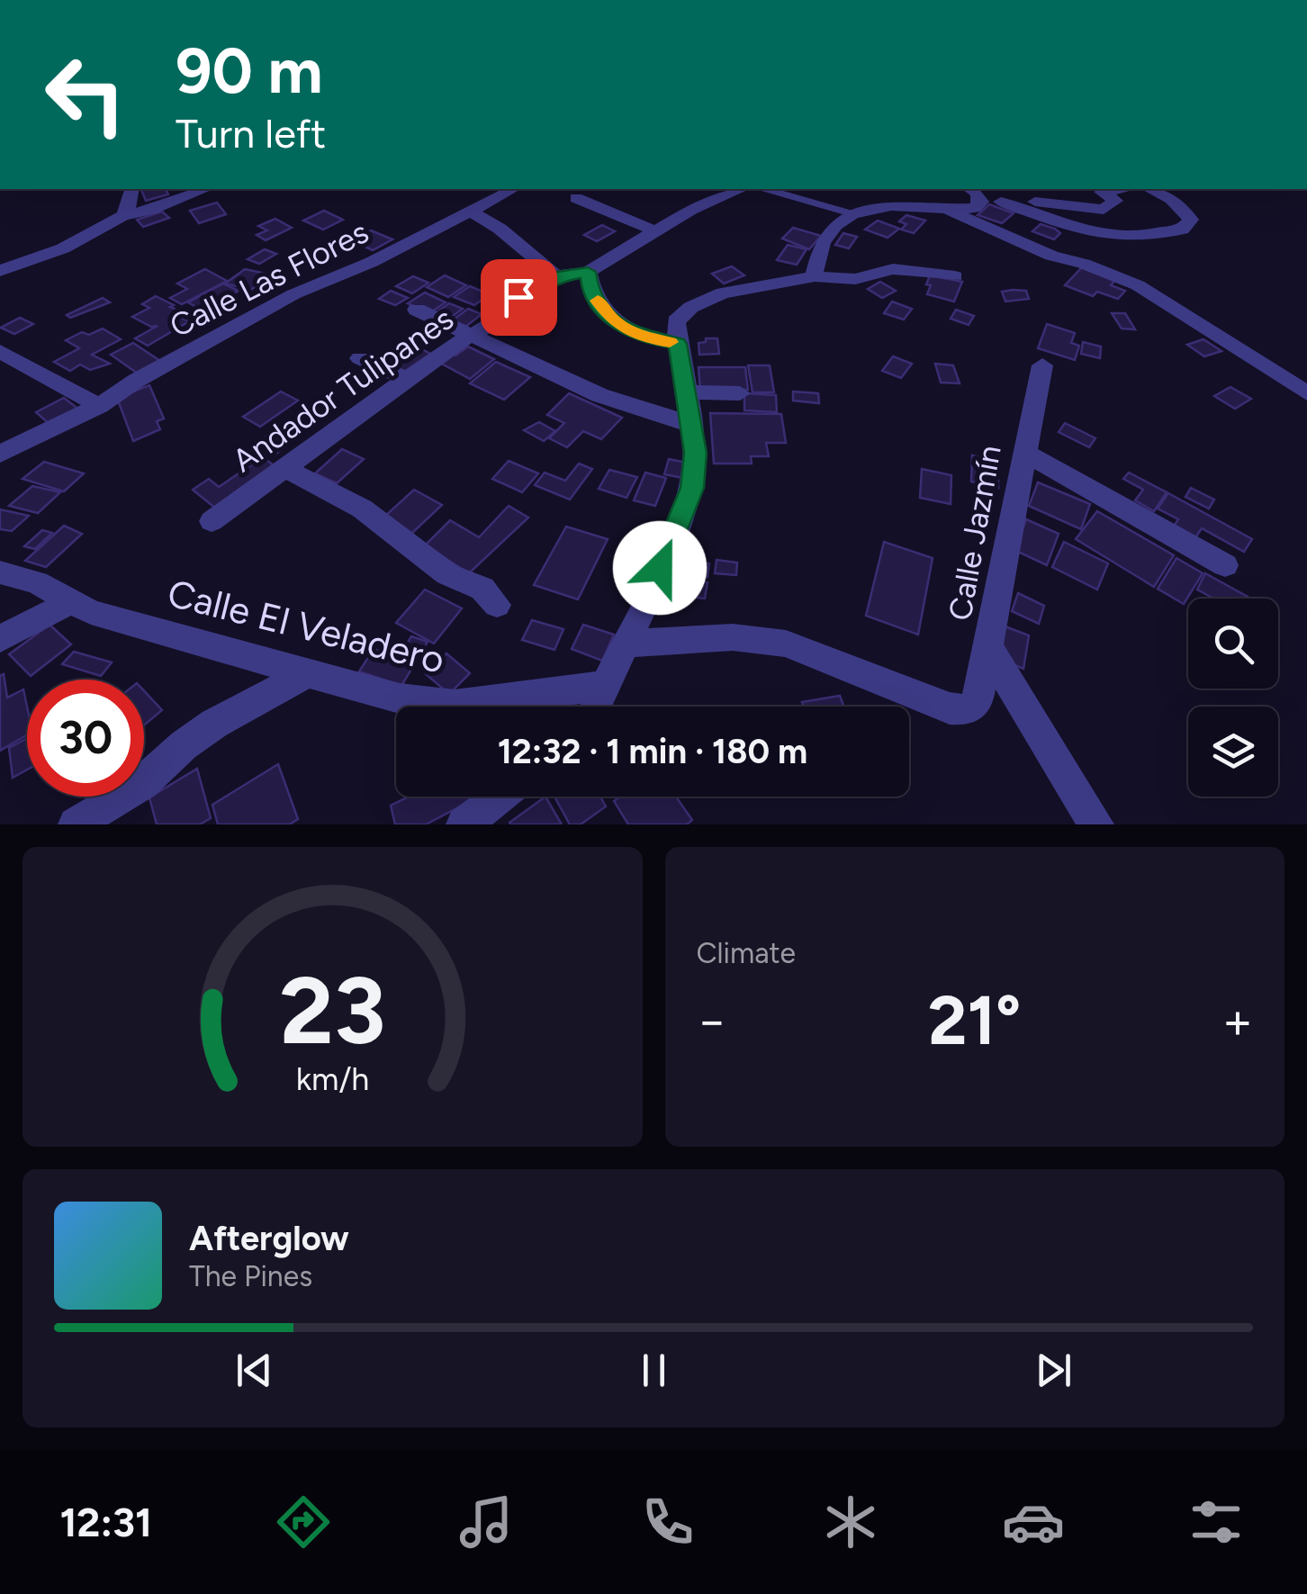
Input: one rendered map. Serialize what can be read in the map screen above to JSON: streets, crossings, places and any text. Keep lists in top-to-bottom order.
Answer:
{
  "streets": {
    "street": [
      "Calle Las Flores",
      "Andador Tulipanes",
      "Calle Jazmín",
      "Calle El Veladero"
    ]
  },
  "page": {
    "turn": ["90 m", "Turn left"],
    "limit": "30",
    "trip": "12:32 · 1 min · 180 m",
    "tile": "Climate",
    "heat": ["−", "21°", "+"],
    "song": ["Afterglow", "The Pines"],
    "tabs": "12:31",
    "gauge": ["23", "km/h"]
  }
}
